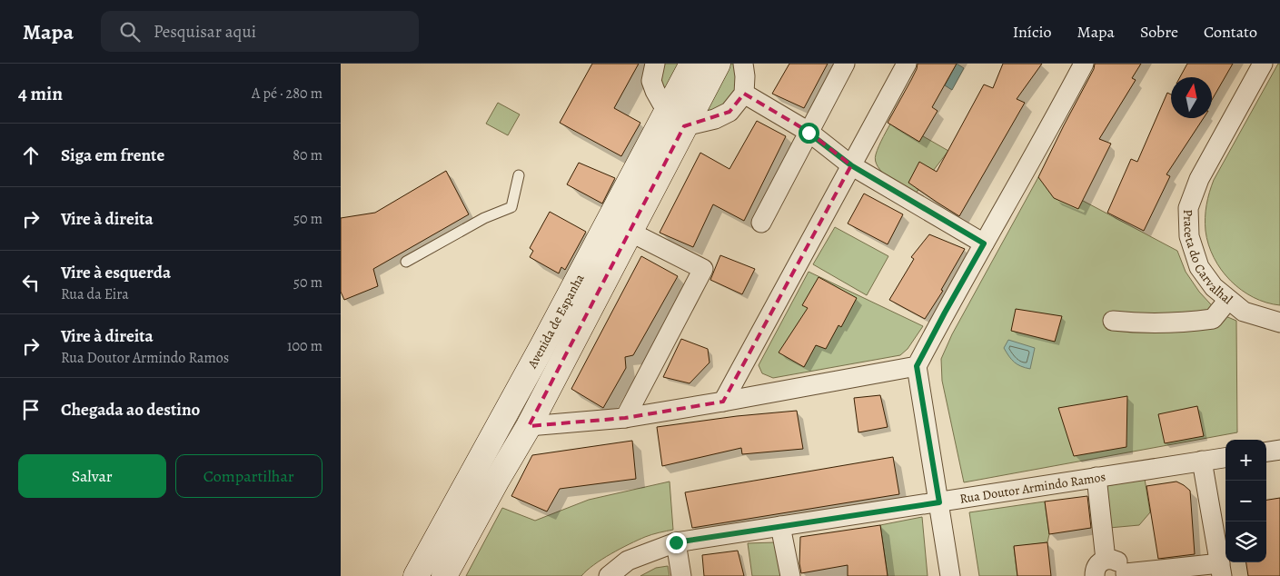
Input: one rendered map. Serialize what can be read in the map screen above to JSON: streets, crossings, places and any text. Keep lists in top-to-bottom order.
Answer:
{
  "streets": {
    "main road": ["Avenida de Espanha"],
    "street": ["Praceta do Carvalhal", "Rua Doutor Armindo Ramos"]
  },
  "north": "top",
  "page": {
    "header": "Mapa",
    "search": "Pesquisar aqui",
    "nav": [
      "Início",
      "Mapa",
      "Sobre",
      "Contato"
    ],
    "heading": ["4 min", "A pé · 280 m"],
    "list": [
      ["Siga em frente", "80 m"],
      ["Vire à direita", "50 m"],
      ["Vire à esquerda", "Rua da Eira", "50 m"],
      ["Vire à direita", "Rua Doutor Armindo Ramos", "100 m"],
      "Chegada ao destino"
    ],
    "map_buttons": ["+", "−"],
    "buttons": ["Salvar", "Compartilhar"]
  }
}
